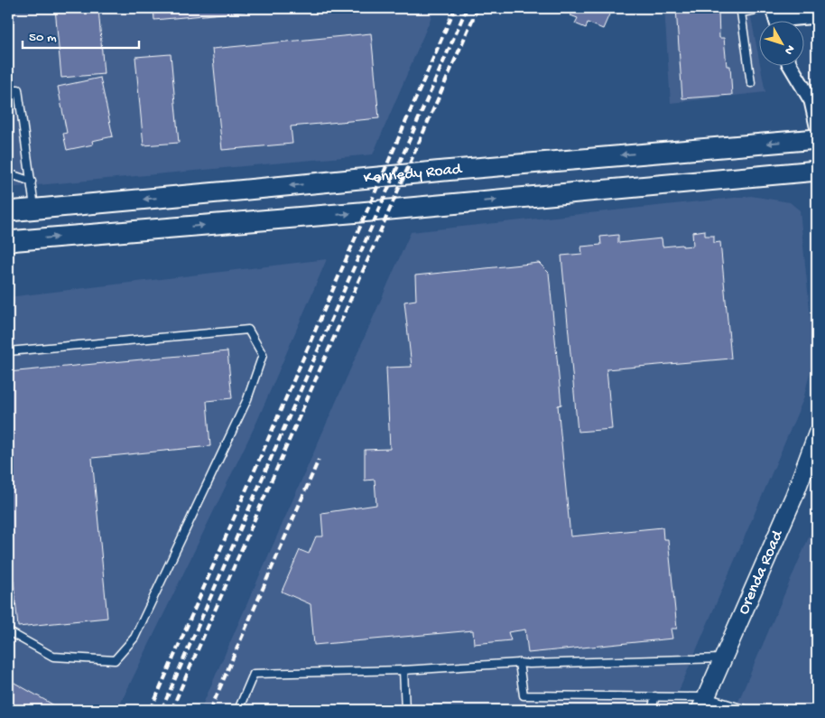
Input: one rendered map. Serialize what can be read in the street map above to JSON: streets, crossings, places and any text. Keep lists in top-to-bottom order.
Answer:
{
  "streets": {
    "main road": ["Kennedy Road"],
    "street": ["Orenda Road"]
  },
  "scale_bar": "50 m",
  "north": "bottom right"
}
